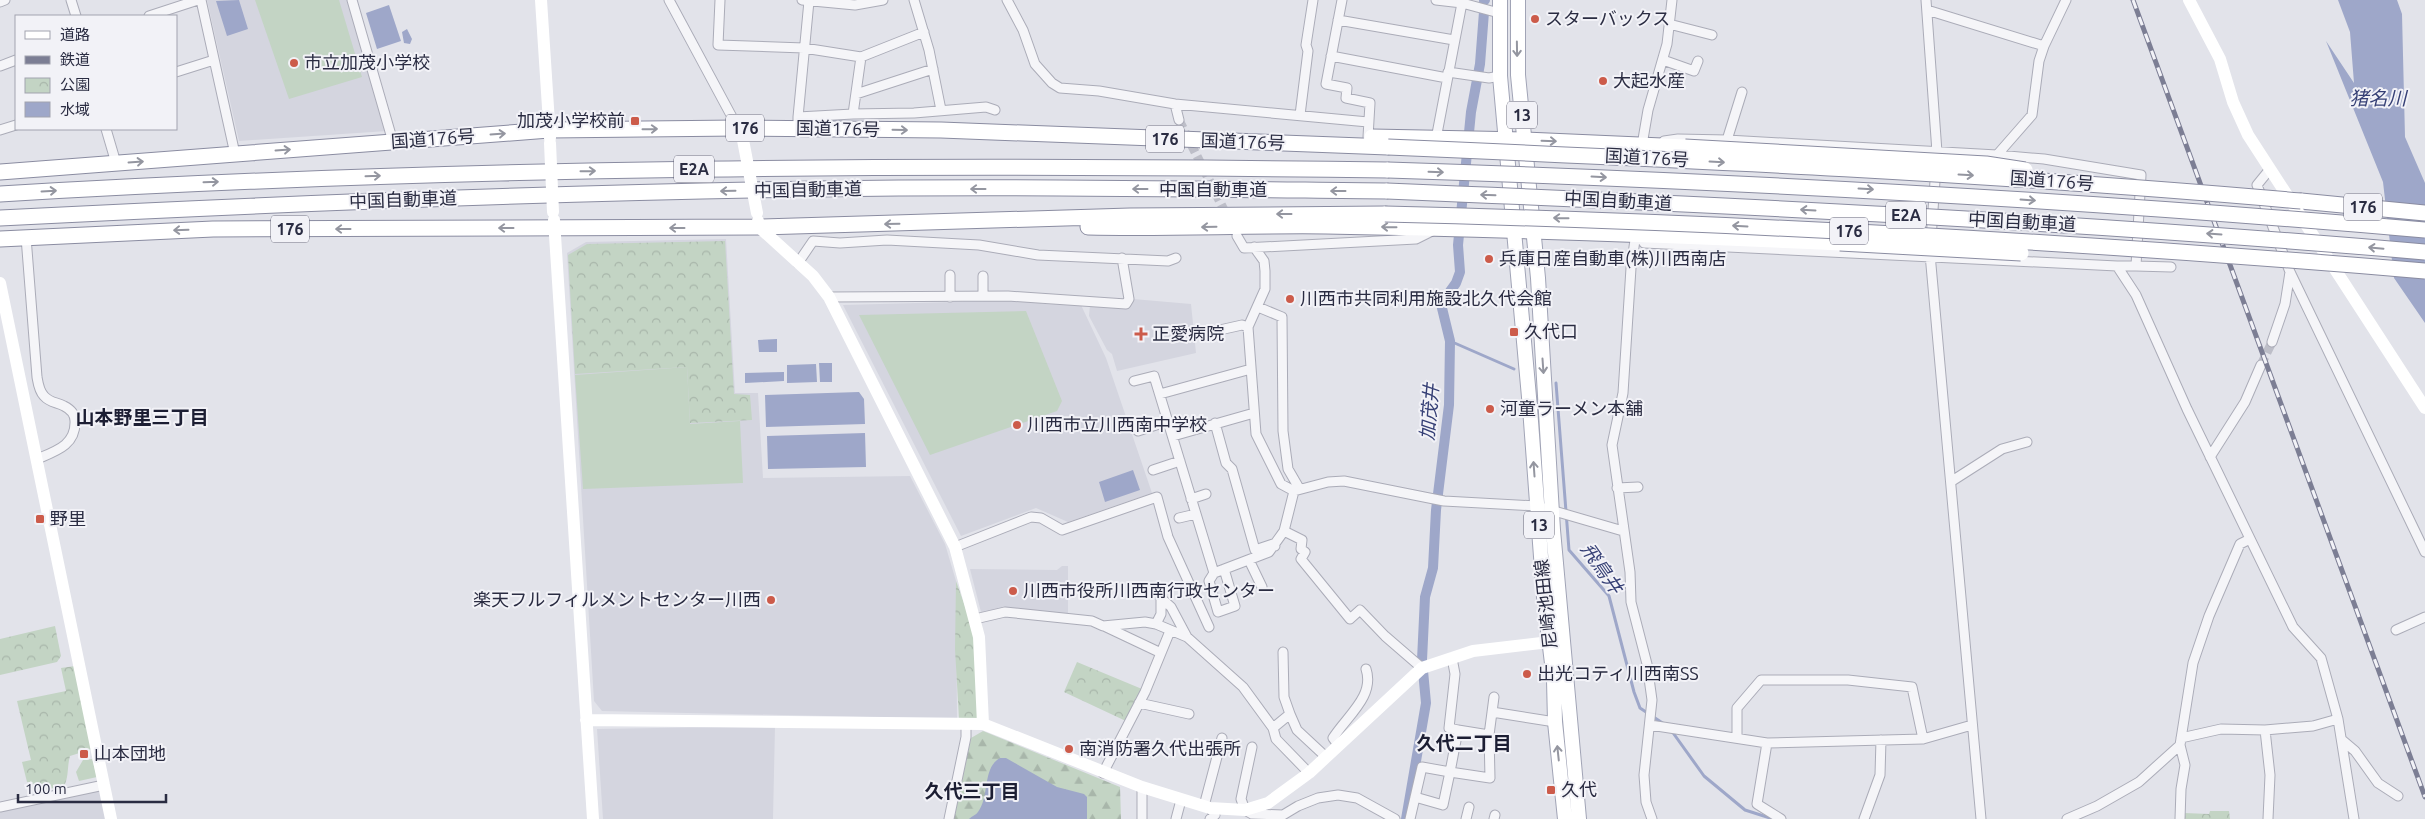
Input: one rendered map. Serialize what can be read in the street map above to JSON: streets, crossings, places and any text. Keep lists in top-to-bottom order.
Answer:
{
  "streets": {
    "highway": [
      "176",
      "国道176号",
      "E2A",
      "中国自動車道"
    ],
    "main road": ["13", "尼崎池田線"]
  },
  "districts": ["山本野里三丁目", "久代二丁目", "久代三丁目"],
  "water": ["猪名川", "加茂井", "飛鳥井"],
  "places": {
    "other": [
      "スターバックス",
      "市立加茂小学校",
      "大起水産",
      "兵庫日産自動車(株)川西南店",
      "川西市共同利用施設北久代会館",
      "河童ラーメン本舗",
      "川西市立川西南中学校",
      "川西市役所川西南行政センター",
      "楽天フルフィルメントセンター川西",
      "出光コティ川西南SS",
      "南消防署久代出張所"
    ],
    "transit": [
      "加茂小学校前",
      "久代口",
      "野里",
      "山本団地",
      "久代"
    ],
    "health": ["正愛病院"]
  },
  "legend": [
    "道路",
    "鉄道",
    "公園",
    "水域"
  ],
  "scale_bar": "100 m"
}
